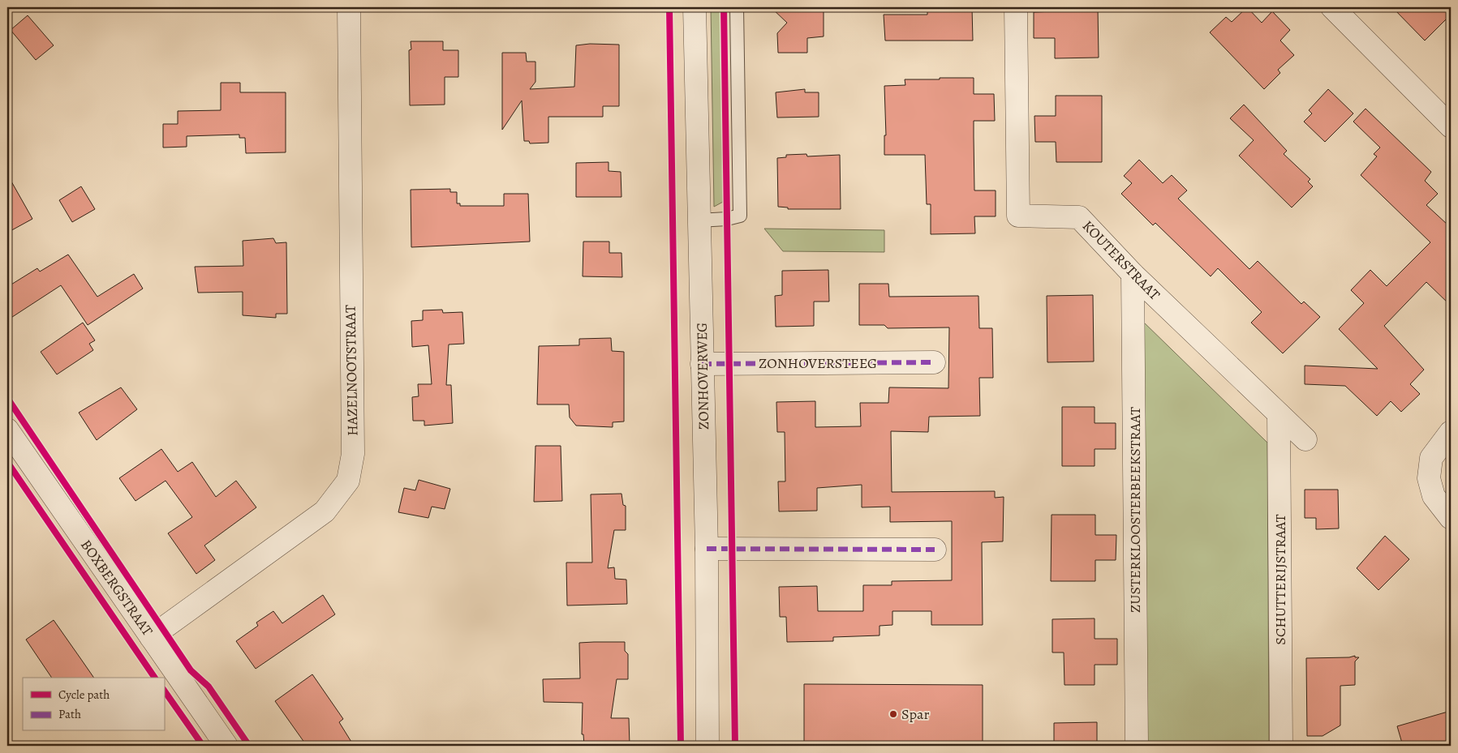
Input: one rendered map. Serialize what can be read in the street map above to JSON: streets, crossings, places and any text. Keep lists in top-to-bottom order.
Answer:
{
  "streets": {
    "street": [
      "KOUTERSTRAAT",
      "ZONHOVERSTEEG",
      "HAZELNOOTSTRAAT",
      "ZONHOVERWEG",
      "ZUSTERKLOOSTERBEEKSTRAAT",
      "SCHUTTERIJSTRAAT",
      "BOXBERGSTRAAT"
    ]
  },
  "crossings": [
    ["KOUTERSTRAAT", "ZUSTERKLOOSTERBEEKSTRAAT"],
    ["KOUTERSTRAAT", "SCHUTTERIJSTRAAT"],
    ["ZONHOVERSTEEG", "ZONHOVERWEG"],
    ["HAZELNOOTSTRAAT", "BOXBERGSTRAAT"]
  ],
  "places": ["Spar"],
  "legend": ["Cycle path", "Path"]
}
